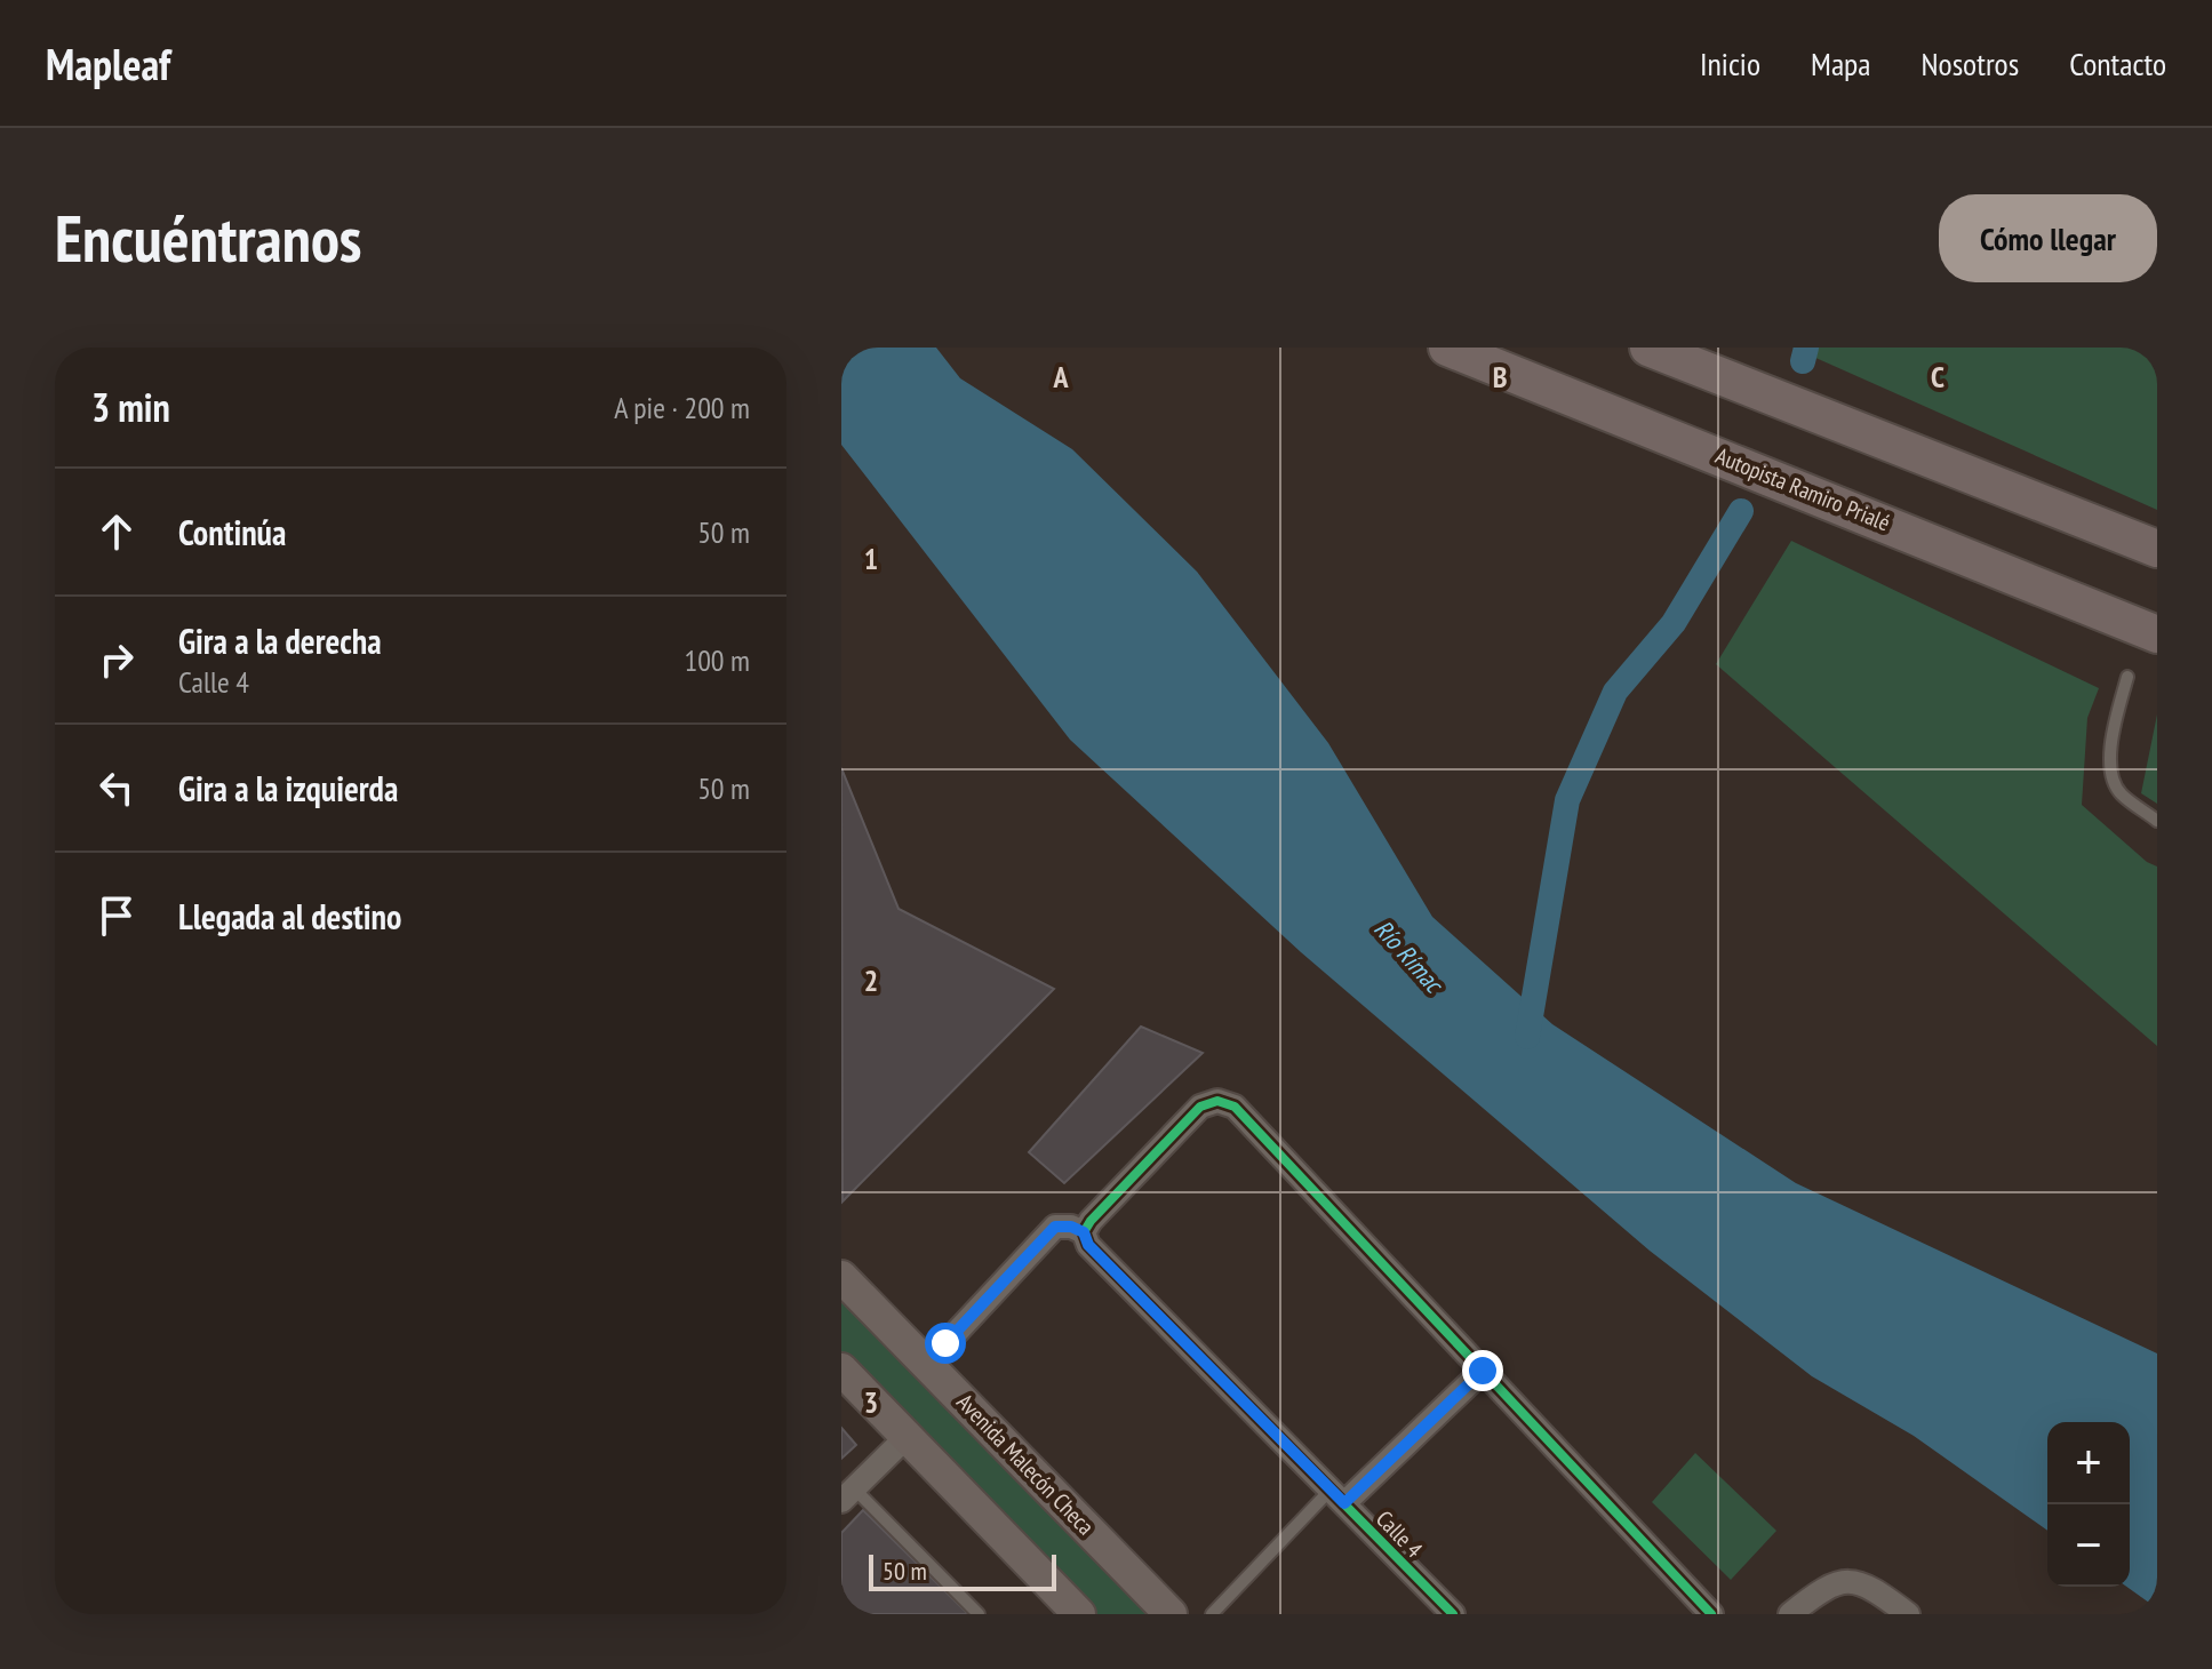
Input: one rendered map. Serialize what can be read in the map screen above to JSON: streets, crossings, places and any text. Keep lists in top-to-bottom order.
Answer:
{
  "streets": {
    "highway": ["Autopista Ramiro Prialé"],
    "main road": ["Avenida Malecón Checa"],
    "street": ["Calle 4"]
  },
  "water": ["Río Rímac"],
  "scale_bar": "50 m",
  "page": {
    "header": "Mapleaf",
    "nav": [
      "Inicio",
      "Mapa",
      "Nosotros",
      "Contacto"
    ],
    "buttons": "Cómo llegar",
    "title": "Encuéntranos",
    "heading": ["3 min", "A pie · 200 m"],
    "list": [
      ["Continúa", "50 m"],
      ["Gira a la derecha", "Calle 4", "100 m"],
      ["Gira a la izquierda", "50 m"],
      "Llegada al destino"
    ],
    "map_buttons": ["+", "−"],
    "scale": "50 m"
  },
  "grid": {
    "columns": ["A", "B", "C"],
    "rows": ["1", "2", "3"]
  }
}
